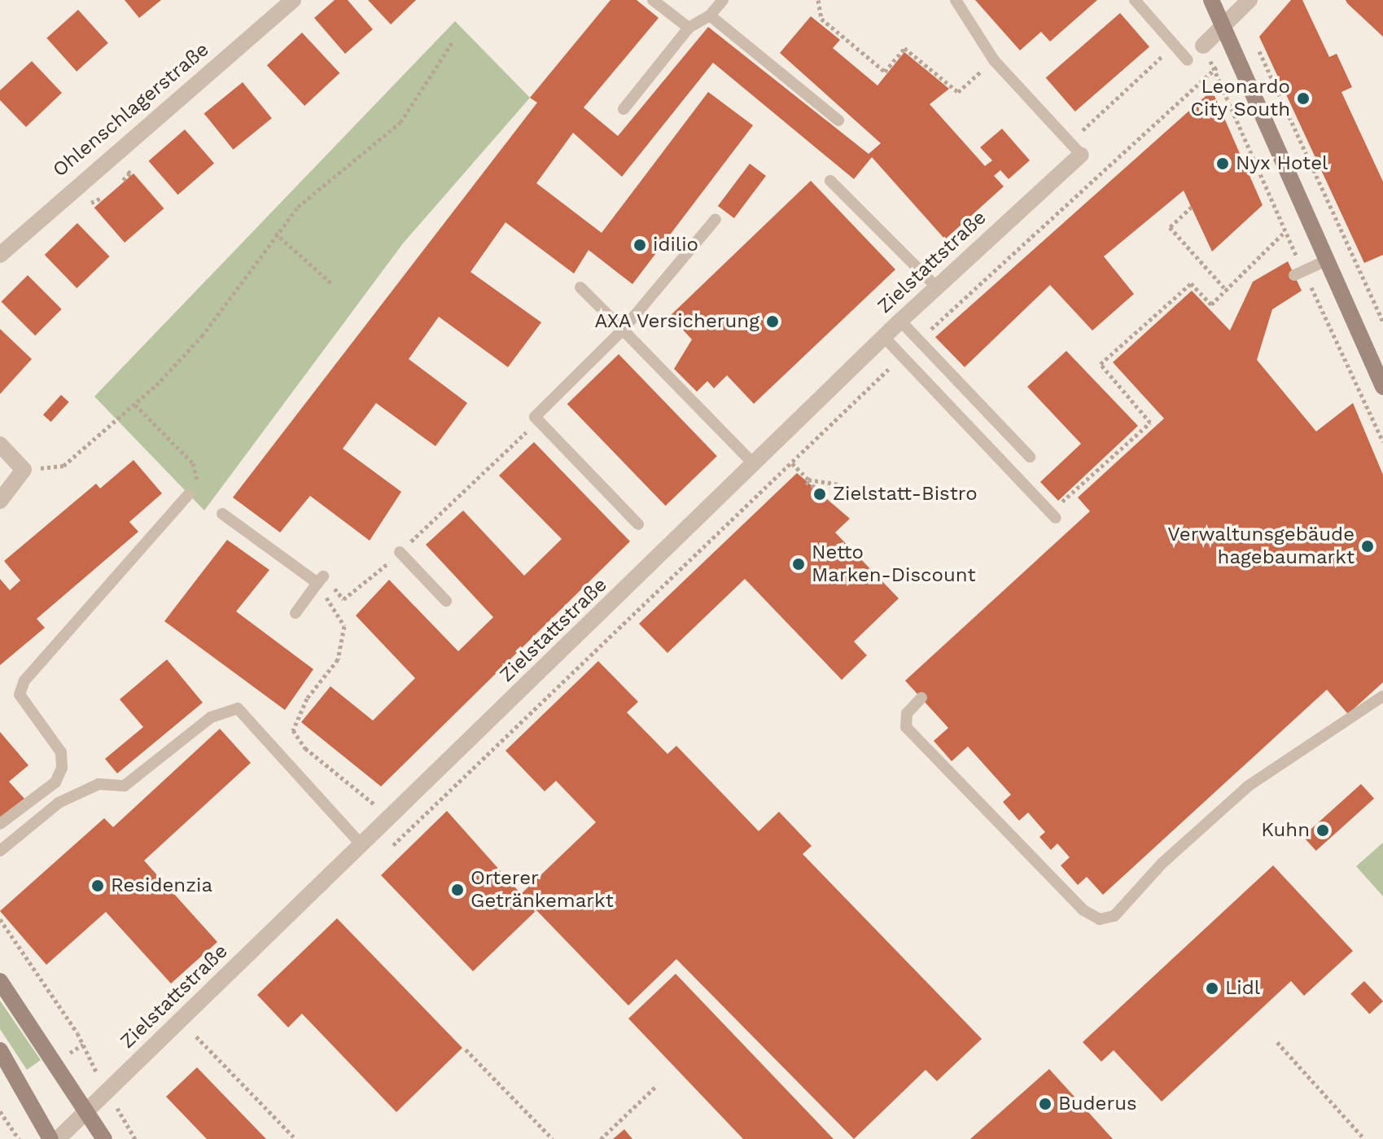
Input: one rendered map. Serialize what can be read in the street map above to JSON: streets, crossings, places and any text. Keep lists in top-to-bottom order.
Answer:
{
  "streets": {
    "street": ["Ohlenschlagerstraße", "Zielstattstraße"]
  },
  "places": [
    "Leonardo City South",
    "Nyx Hotel",
    "idilio",
    "AXA Versicherung",
    "Zielstatt-Bistro",
    "Verwaltunsgebäude hagebaumarkt",
    "Netto Marken-Discount",
    "Kuhn",
    "Residenzia",
    "Orterer Getränkemarkt",
    "Lidl",
    "Buderus"
  ]
}
